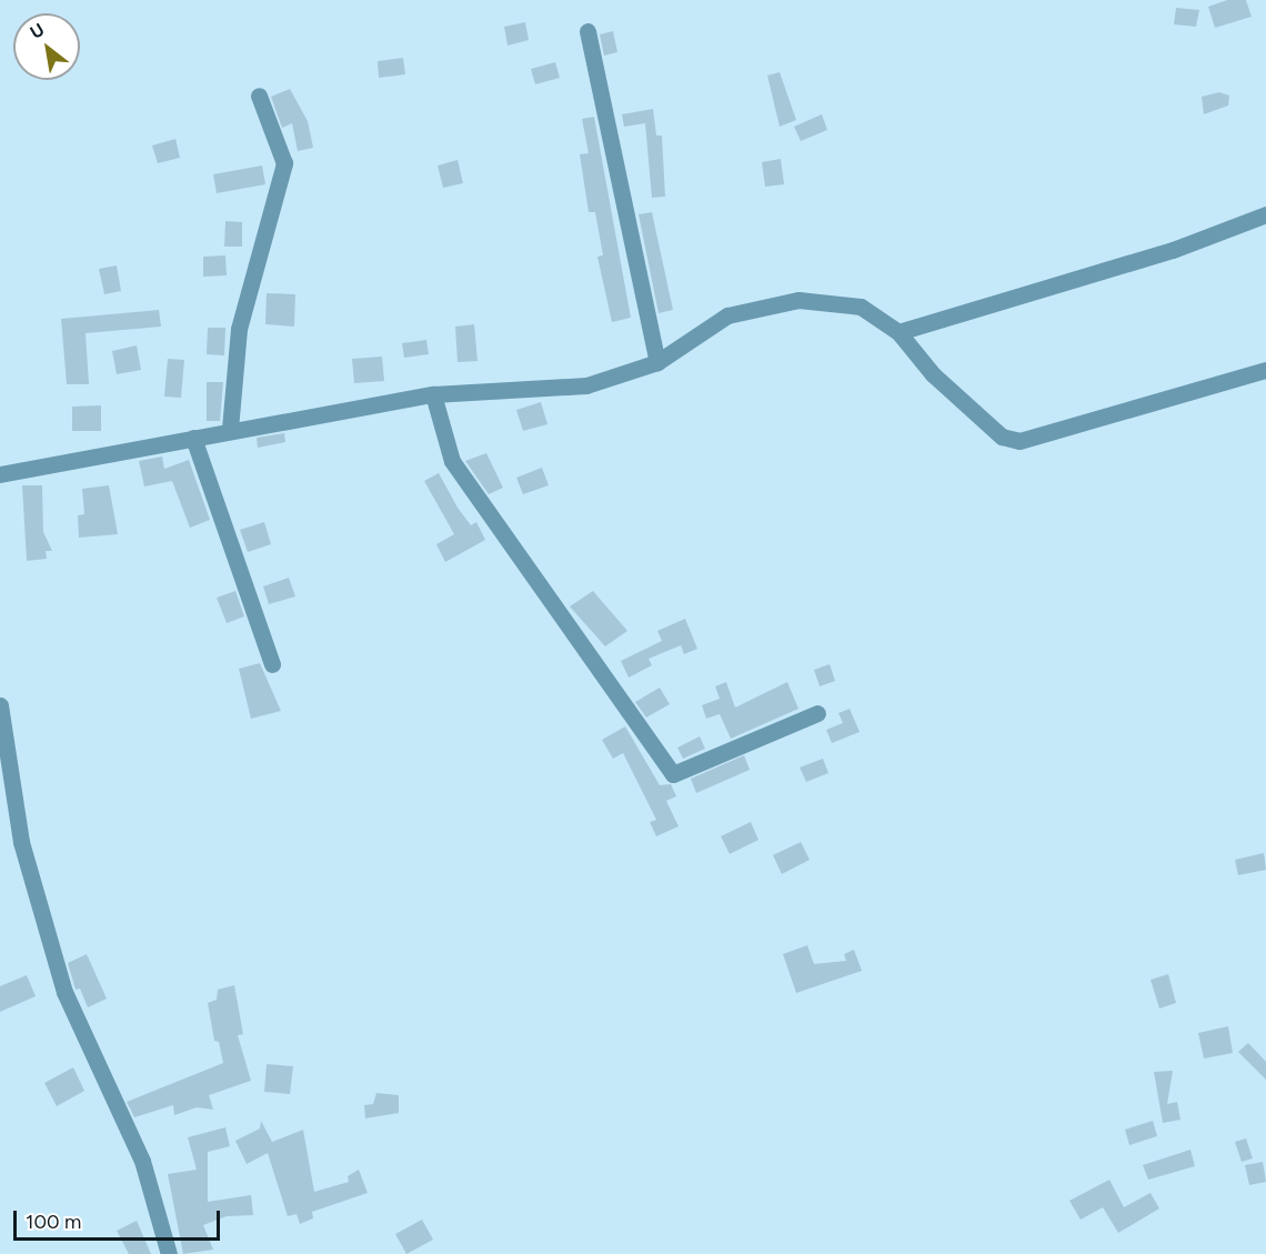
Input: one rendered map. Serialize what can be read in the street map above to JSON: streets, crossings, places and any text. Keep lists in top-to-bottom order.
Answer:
{
  "scale_bar": "100 m",
  "north": "top left"
}
